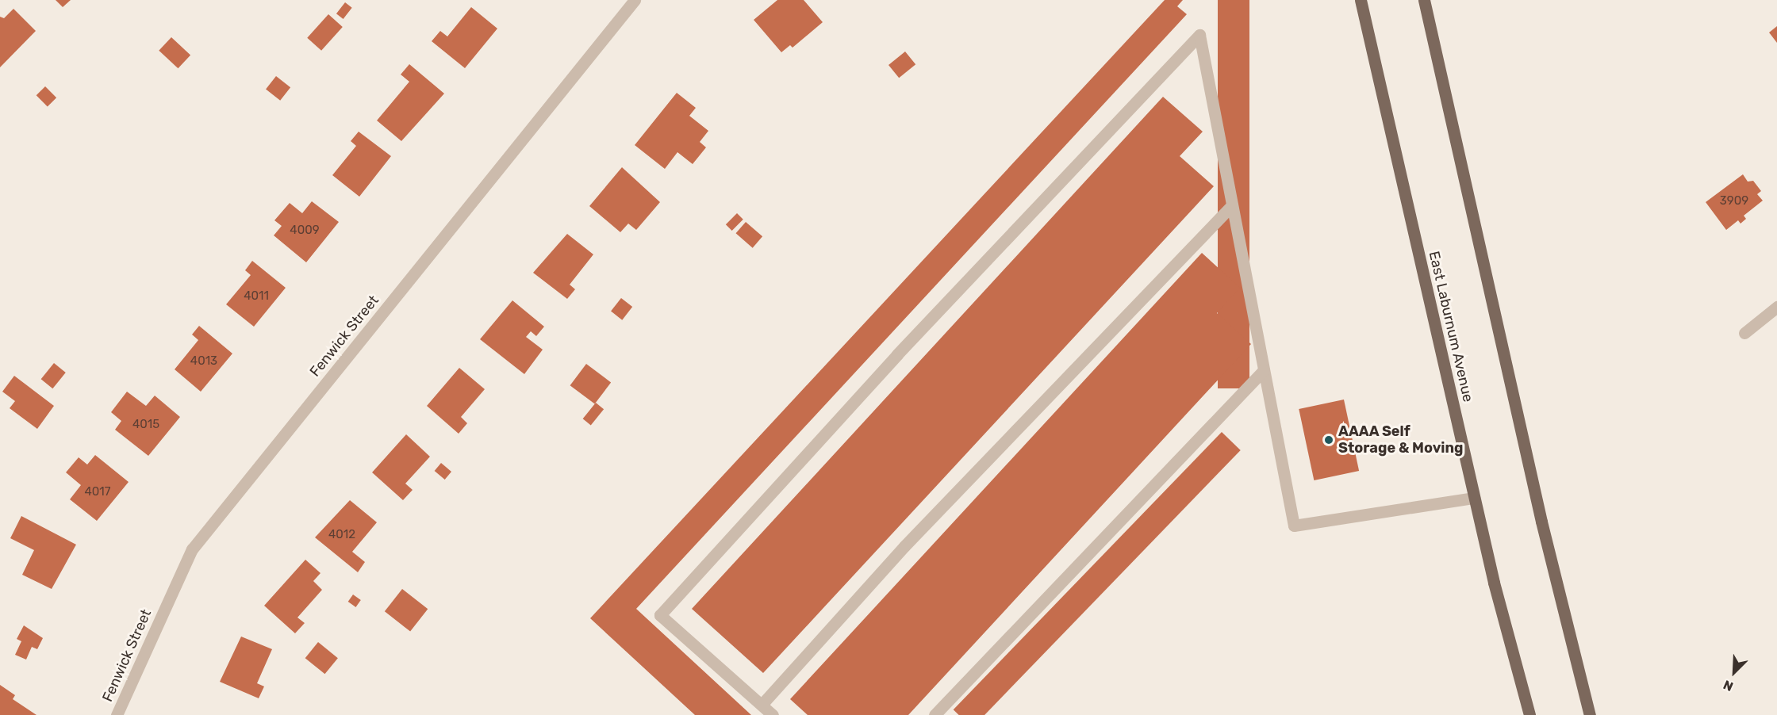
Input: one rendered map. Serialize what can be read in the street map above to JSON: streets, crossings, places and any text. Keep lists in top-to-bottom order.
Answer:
{
  "streets": {
    "main road": ["East Laburnum Avenue"],
    "street": ["Fenwick Street"]
  },
  "places": ["AAAA Self Storage & Moving"],
  "house_numbers": [
    "3909",
    "4009",
    "4011",
    "4013",
    "4015",
    "4017",
    "4012"
  ],
  "north": "bottom left"
}
